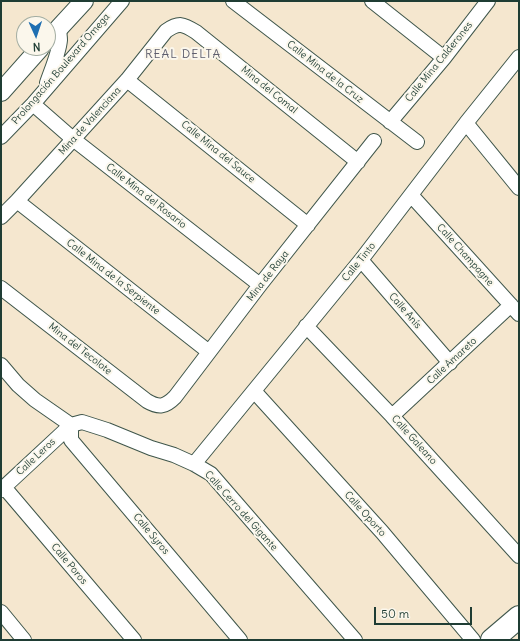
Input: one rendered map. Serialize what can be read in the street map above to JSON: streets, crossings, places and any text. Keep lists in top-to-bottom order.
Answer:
{
  "streets": {
    "street": [
      "Calle Mina Calderones",
      "Prolongación Boulevard Omega",
      "Calle Mina de la Cruz",
      "Mina del Comal",
      "Mina de Valenciana",
      "Calle Mina del Sauce",
      "Calle Mina del Rosario",
      "Calle Champagne",
      "Calle Tinto",
      "Mina de Raya",
      "Calle Mina de la Serpiente",
      "Calle Anís",
      "Mina del Tecolote",
      "Calle Amareto",
      "Calle Galeano",
      "Calle Leros",
      "Calle Cerro del Gigante",
      "Calle Oporto",
      "Calle Syros",
      "Calle Poros"
    ]
  },
  "crossings": [
    ["Calle Mina Calderones", "Calle Mina de la Cruz"],
    ["Prolongación Boulevard Omega", "Calle Mina del Rosario"],
    ["Mina del Comal", "Mina de Valenciana"],
    ["Mina del Comal", "Mina de Raya"],
    ["Mina de Valenciana", "Calle Mina del Sauce"],
    ["Mina de Valenciana", "Calle Mina del Rosario"],
    ["Mina de Valenciana", "Calle Mina de la Serpiente"],
    ["Calle Mina del Sauce", "Mina de Raya"],
    ["Calle Mina del Rosario", "Mina de Raya"],
    ["Calle Champagne", "Calle Tinto"],
    ["Calle Champagne", "Calle Amareto"],
    ["Calle Tinto", "Calle Anís"],
    ["Calle Tinto", "Calle Galeano"],
    ["Calle Tinto", "Calle Cerro del Gigante"],
    ["Calle Tinto", "Calle Oporto"],
    ["Mina de Raya", "Calle Mina de la Serpiente"],
    ["Mina de Raya", "Mina del Tecolote"],
    ["Calle Anís", "Calle Amareto"],
    ["Calle Amareto", "Calle Galeano"],
    ["Calle Leros", "Calle Cerro del Gigante"],
    ["Calle Leros", "Calle Syros"],
    ["Calle Leros", "Calle Poros"],
    ["Calle Cerro del Gigante", "Calle Syros"]
  ],
  "districts": ["REAL DELTA"],
  "scale_bar": "50 m",
  "north": "bottom"
}
